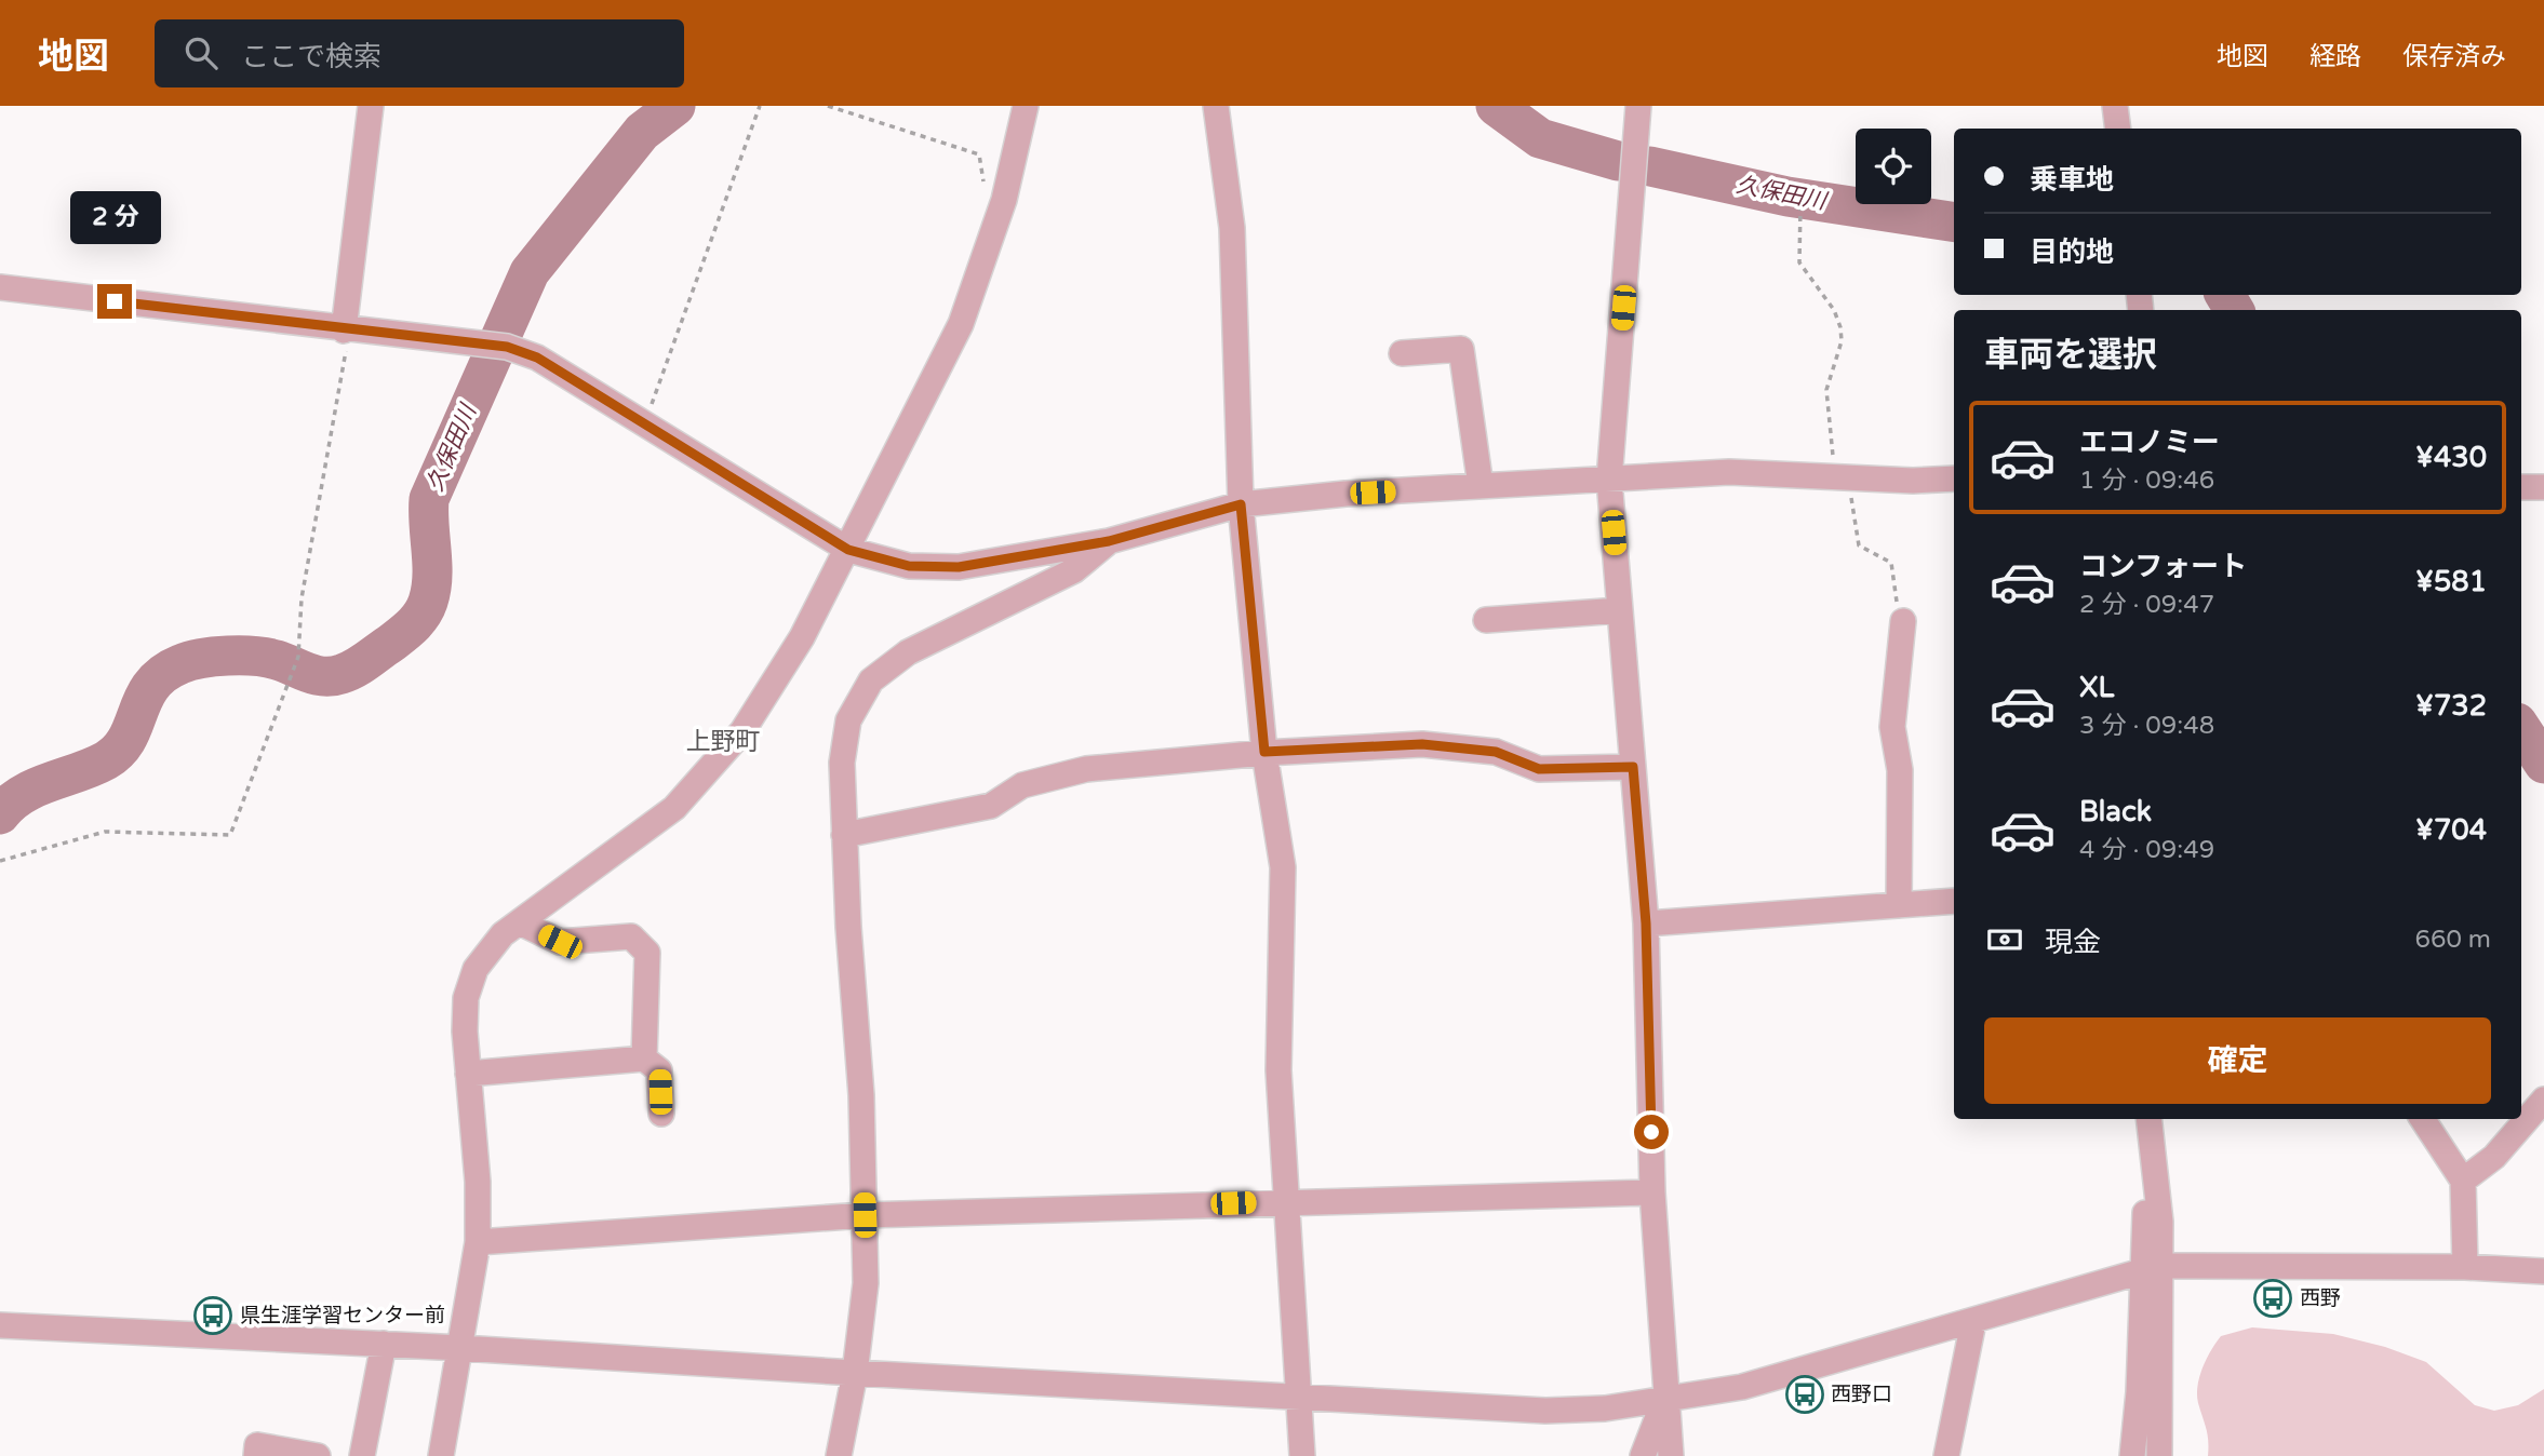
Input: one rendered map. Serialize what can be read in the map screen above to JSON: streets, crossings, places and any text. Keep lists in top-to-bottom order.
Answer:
{
  "districts": ["上野町"],
  "water": ["久保田川"],
  "places": {
    "bus stop": ["西野", "県生涯学習センター前", "西野口"]
  },
  "page": {
    "header": "地図",
    "search": "ここで検索",
    "nav": ["地図", "経路", "保存済み"],
    "banner": ["乗車地", "目的地"],
    "bubble": "2 分",
    "heading": "車両を選択",
    "list": [
      {
        "name": "エコノミー",
        "note": "1 分 · 09:46",
        "value": "¥430"
      },
      {
        "name": "コンフォート",
        "note": "2 分 · 09:47",
        "value": "¥581"
      },
      {
        "name": "XL",
        "note": "3 分 · 09:48",
        "value": "¥732"
      },
      {
        "name": "Black",
        "note": "4 分 · 09:49",
        "value": "¥704"
      }
    ],
    "pay": ["現金", "660 m"],
    "buttons": "確定"
  }
}
